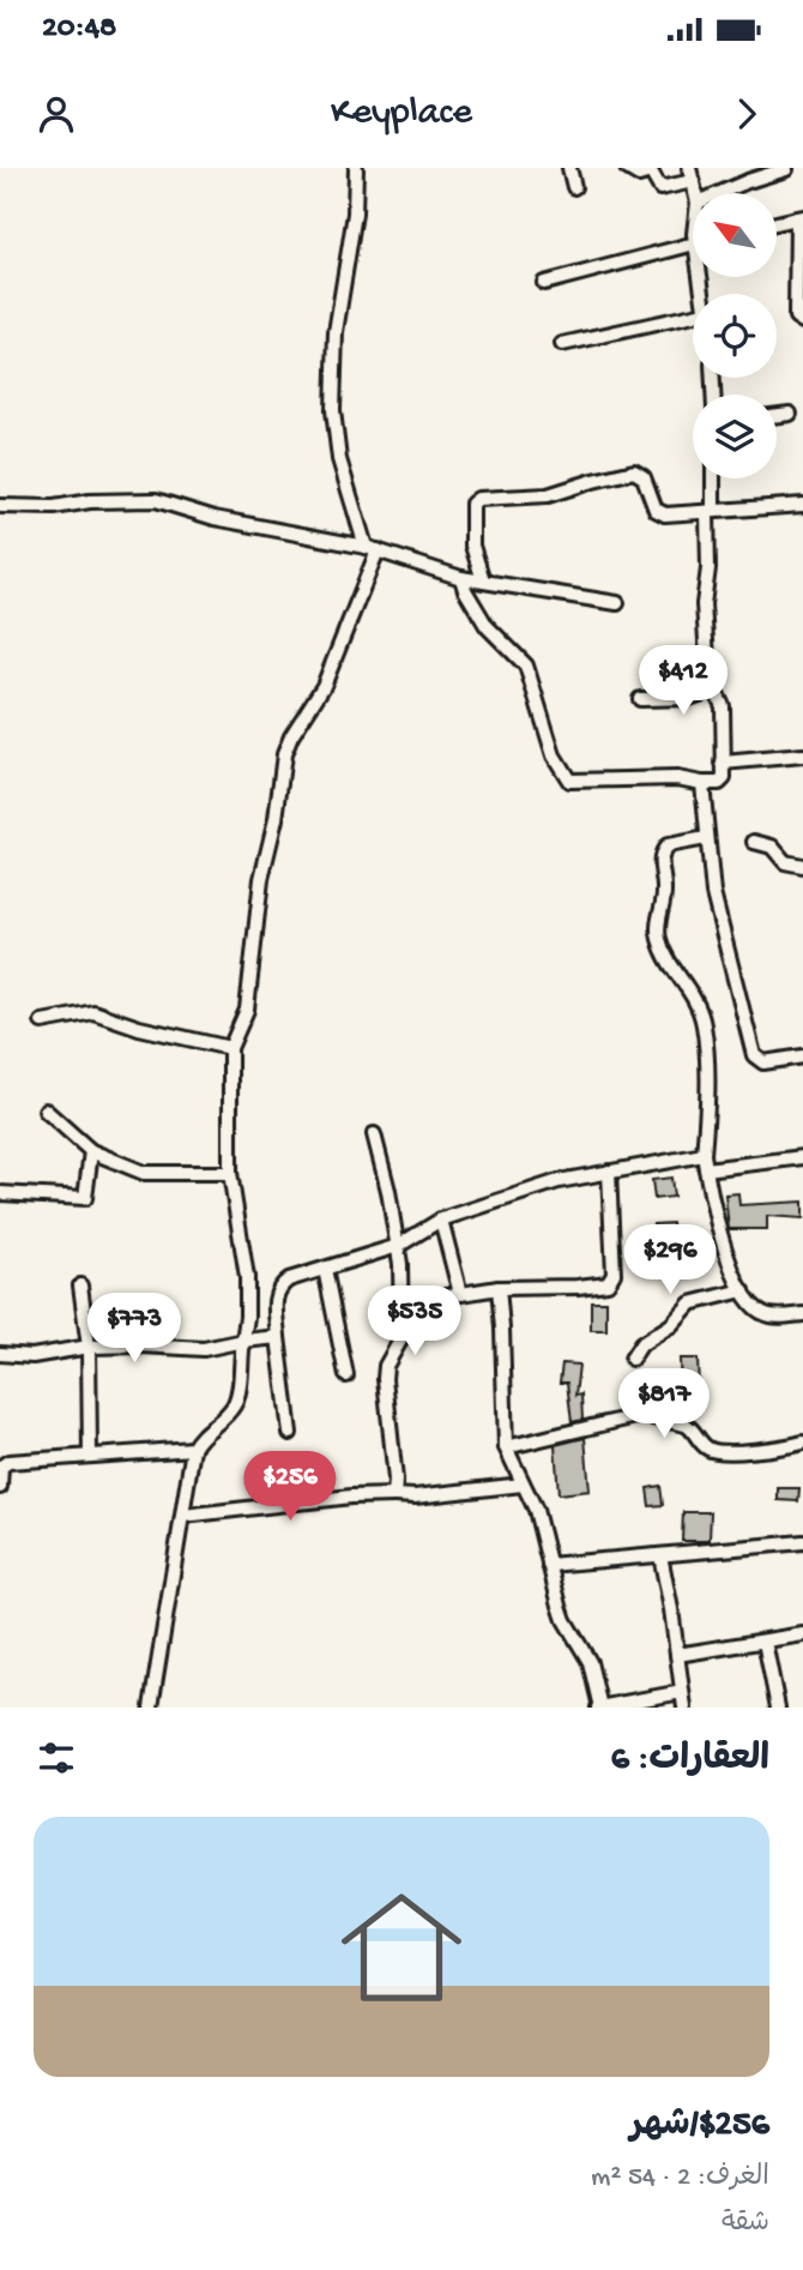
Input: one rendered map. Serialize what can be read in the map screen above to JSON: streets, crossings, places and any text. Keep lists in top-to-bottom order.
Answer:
{
  "north": "top left",
  "page": {
    "status": "20:48",
    "header": "Keyplace",
    "price": [
      "$412",
      "$296",
      "$535",
      "$773",
      "$817",
      "$256"
    ],
    "heading": "العقارات: 6",
    "list": [
      {
        "name": "$256/شهر",
        "note": "الغرف: 2 · 54 m² · شقة"
      }
    ]
  }
}
